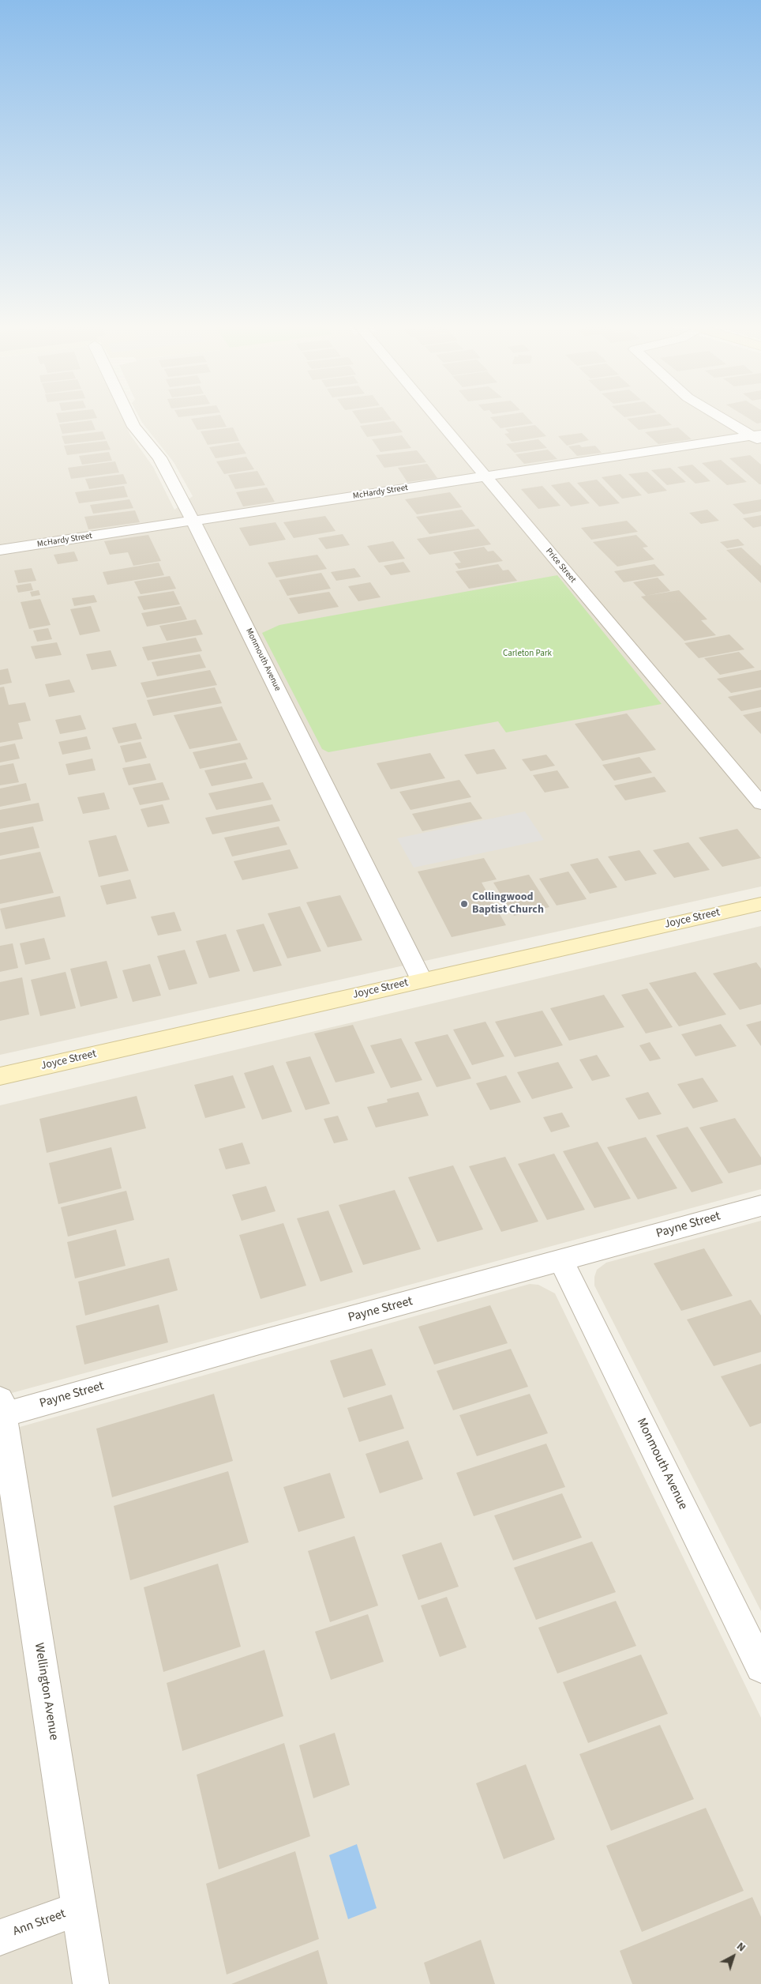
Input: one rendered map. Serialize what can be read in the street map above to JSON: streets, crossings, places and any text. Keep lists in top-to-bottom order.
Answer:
{
  "streets": {
    "main road": ["Joyce Street"],
    "street": [
      "McHardy Street",
      "Price Street",
      "Monmouth Avenue",
      "Payne Street",
      "Wellington Avenue",
      "Ann Street"
    ]
  },
  "crossings": [
    ["McHardy Street", "Price Street"],
    ["McHardy Street", "Monmouth Avenue"],
    ["Monmouth Avenue", "Joyce Street"],
    ["Monmouth Avenue", "Payne Street"],
    ["Payne Street", "Wellington Avenue"],
    ["Wellington Avenue", "Ann Street"]
  ],
  "parks": ["Carleton Park"],
  "places": ["Collingwood Baptist Church"],
  "north": "top right"
}
